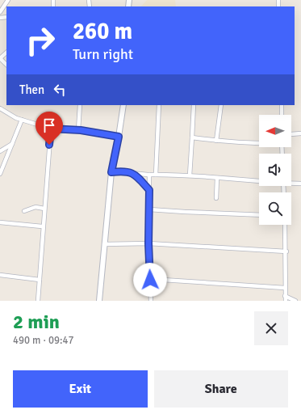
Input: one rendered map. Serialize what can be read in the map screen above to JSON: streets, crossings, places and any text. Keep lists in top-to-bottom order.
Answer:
{
  "north": "left",
  "page": {
    "turn": ["260 m", "Turn right"],
    "then": "Then",
    "heading": ["2 min", "490 m · 09:47"],
    "buttons": ["Exit", "Share"]
  }
}
